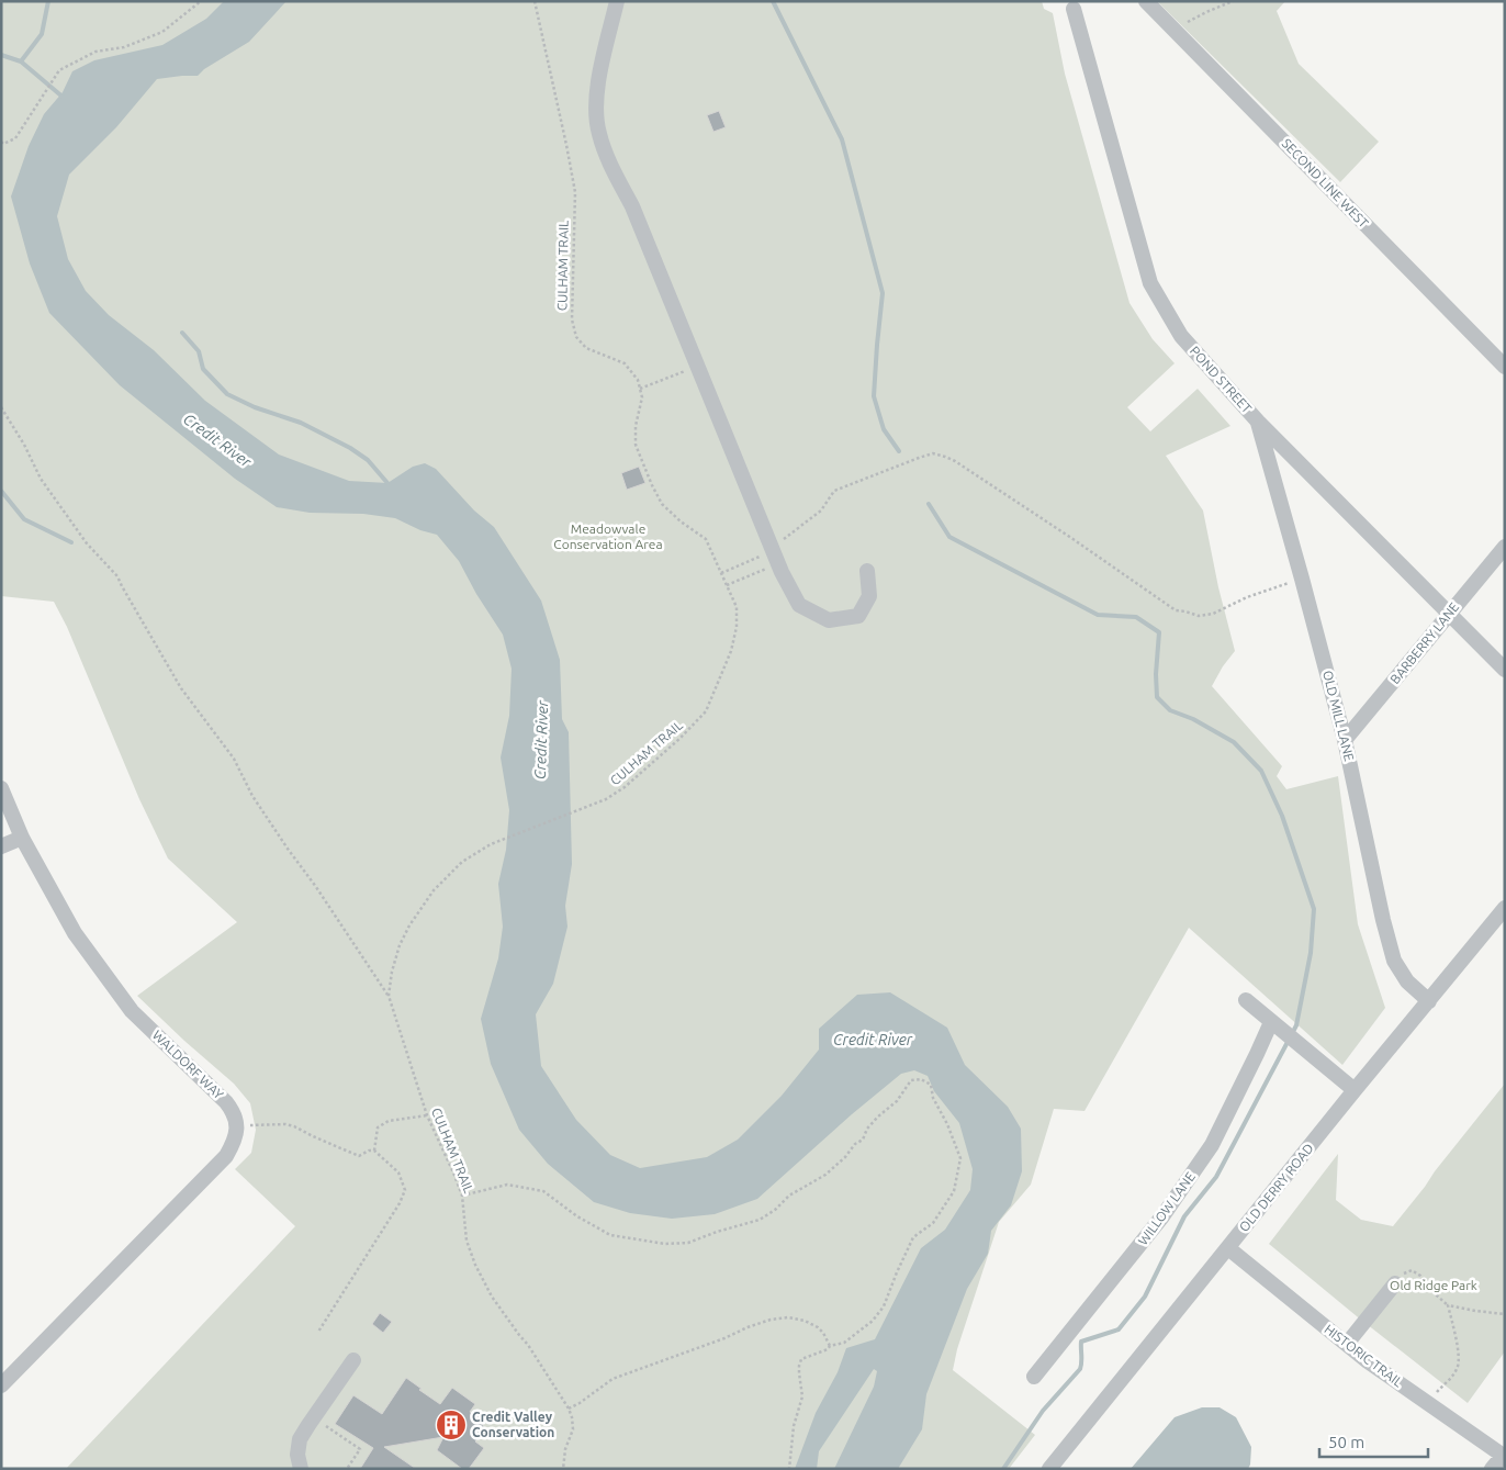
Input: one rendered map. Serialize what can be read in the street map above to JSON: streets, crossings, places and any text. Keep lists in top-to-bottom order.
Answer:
{
  "streets": {
    "street": [
      "SECOND LINE WEST",
      "POND STREET",
      "BARBERRY LANE",
      "OLD MILL LANE",
      "WALDORF WAY",
      "OLD DERRY ROAD",
      "WILLOW LANE",
      "HISTORIC TRAIL"
    ],
    "path": ["CULHAM TRAIL"]
  },
  "crossings": [
    ["POND STREET", "BARBERRY LANE"],
    ["POND STREET", "OLD MILL LANE"],
    ["BARBERRY LANE", "OLD MILL LANE"],
    ["OLD MILL LANE", "OLD DERRY ROAD"],
    ["OLD DERRY ROAD", "HISTORIC TRAIL"]
  ],
  "water": ["Credit River"],
  "parks": ["Meadowvale Conservation Area", "Old Ridge Park"],
  "places": {
    "building": ["Credit Valley Conservation"]
  },
  "scale_bar": "50 m"
}
